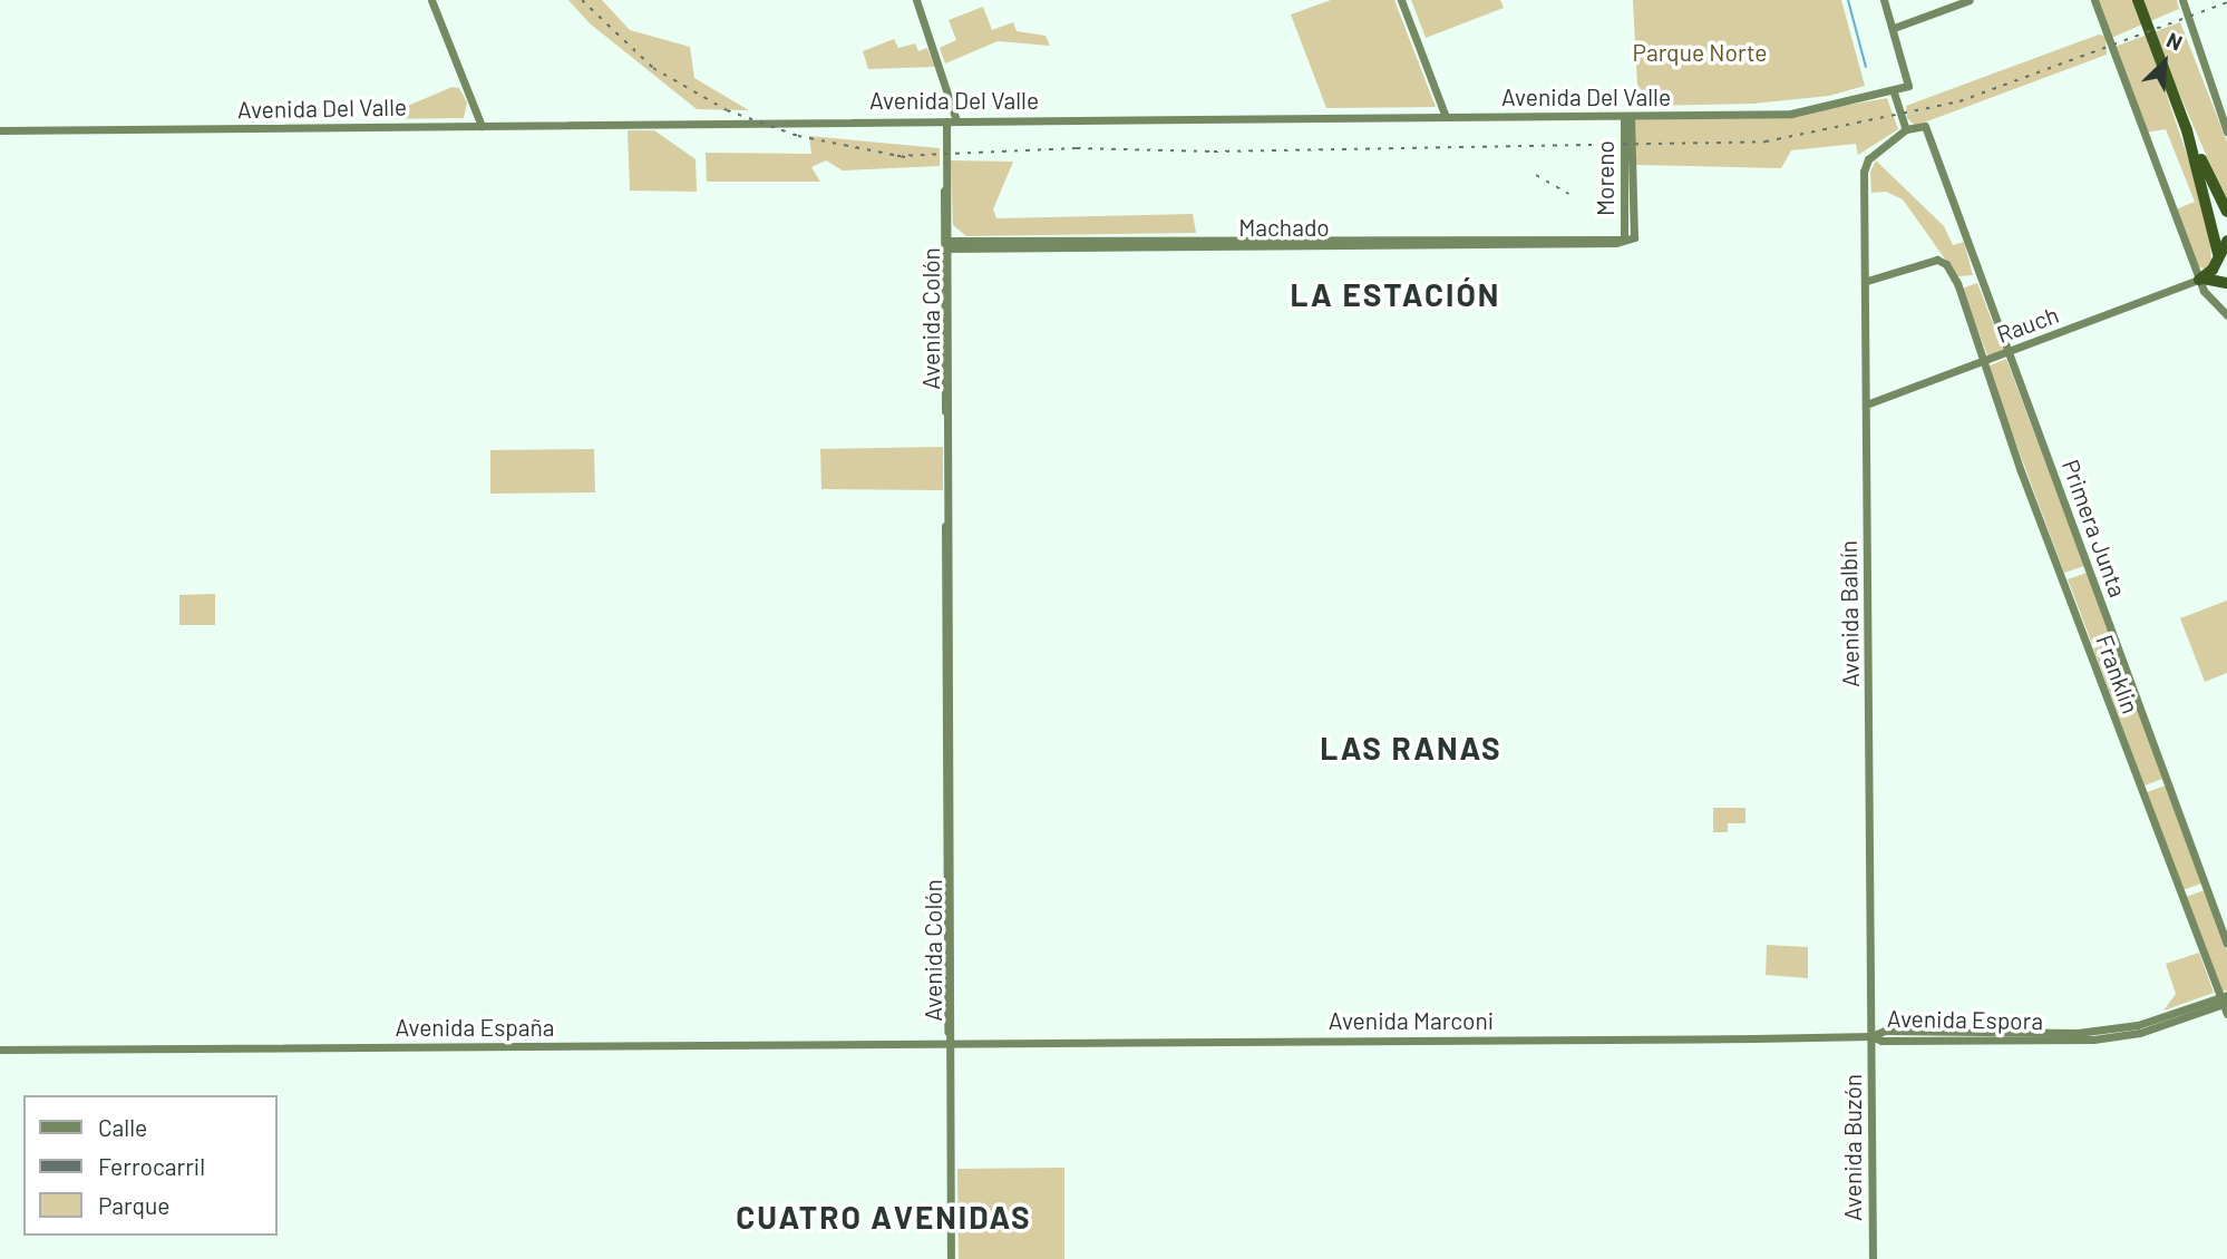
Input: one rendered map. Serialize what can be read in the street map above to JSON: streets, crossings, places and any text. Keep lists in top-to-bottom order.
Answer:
{
  "streets": {
    "main road": [
      "Avenida Del Valle",
      "Moreno",
      "Machado",
      "Avenida Colón",
      "Rauch",
      "Primera Junta",
      "Avenida Balbín",
      "Franklin",
      "Avenida Espora",
      "Avenida Marconi",
      "Avenida España",
      "Avenida Buzón"
    ]
  },
  "crossings": [
    ["Avenida Del Valle", "Moreno"],
    ["Avenida Del Valle", "Avenida Colón"],
    ["Moreno", "Machado"],
    ["Machado", "Avenida Colón"],
    ["Avenida Colón", "Avenida Marconi"],
    ["Avenida Colón", "Avenida España"],
    ["Rauch", "Primera Junta"],
    ["Rauch", "Avenida Balbín"],
    ["Rauch", "Franklin"],
    ["Primera Junta", "Avenida Balbín"],
    ["Avenida Balbín", "Franklin"],
    ["Avenida Balbín", "Avenida Espora"],
    ["Avenida Balbín", "Avenida Marconi"],
    ["Avenida Balbín", "Avenida Buzón"],
    ["Franklin", "Avenida Espora"],
    ["Avenida Espora", "Avenida Marconi"],
    ["Avenida Espora", "Avenida Buzón"],
    ["Avenida Marconi", "Avenida España"],
    ["Avenida Marconi", "Avenida Buzón"]
  ],
  "districts": ["LA ESTACIÓN", "LAS RANAS", "CUATRO AVENIDAS"],
  "parks": ["Parque Norte"],
  "legend": ["Calle", "Ferrocarril", "Parque"],
  "north": "top right"
}
